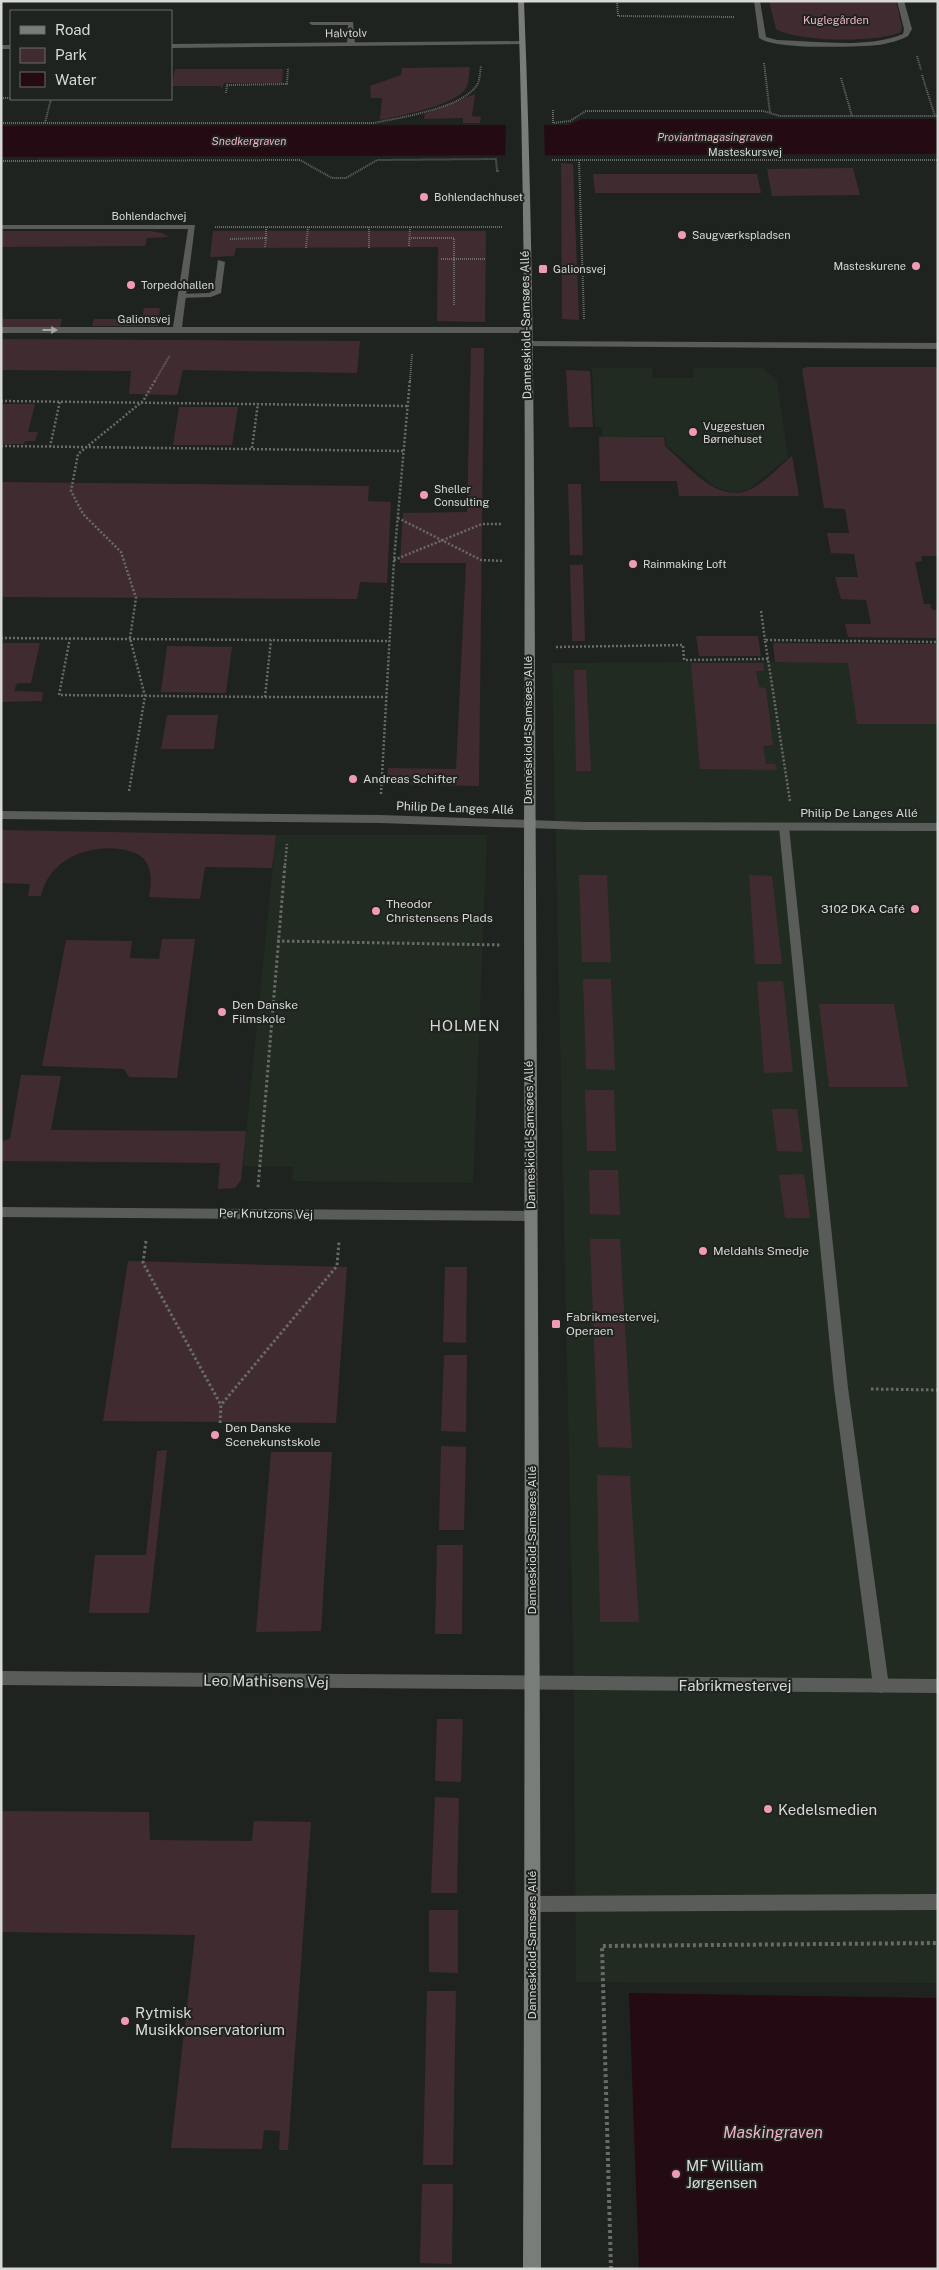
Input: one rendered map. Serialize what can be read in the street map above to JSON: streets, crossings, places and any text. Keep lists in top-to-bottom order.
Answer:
{
  "streets": {
    "street": [
      "Halvtolv",
      "Bohlendachvej",
      "Galionsvej",
      "Danneskiold-Samsøes Allé",
      "Philip De Langes Allé",
      "Per Knutzons Vej",
      "Leo Mathisens Vej",
      "Fabrikmestervej"
    ],
    "path": ["Masteskursvej"]
  },
  "crossings": [
    ["Halvtolv", "Danneskiold-Samsøes Allé"],
    ["Bohlendachvej", "Galionsvej"],
    ["Galionsvej", "Danneskiold-Samsøes Allé"],
    ["Danneskiold-Samsøes Allé", "Philip De Langes Allé"],
    ["Danneskiold-Samsøes Allé", "Per Knutzons Vej"],
    ["Danneskiold-Samsøes Allé", "Leo Mathisens Vej"],
    ["Danneskiold-Samsøes Allé", "Fabrikmestervej"],
    ["Leo Mathisens Vej", "Fabrikmestervej"]
  ],
  "districts": ["HOLMEN"],
  "water": ["Proviantmagasingraven", "Snedkergraven", "Maskingraven"],
  "parks": ["Kuglegården"],
  "places": {
    "other": [
      "Bohlendachhuset",
      "Saugværkspladsen",
      "Masteskurene",
      "Torpedohallen",
      "Vuggestuen Børnehuset",
      "Sheller Consulting",
      "Rainmaking Loft",
      "Andreas Schifter",
      "3102 DKA Café",
      "Theodor Christensens Plads",
      "Den Danske Filmskole",
      "Meldahls Smedje",
      "Den Danske Scenekunstskole",
      "Kedelsmedien",
      "Rytmisk Musikkonservatorium",
      "MF William Jørgensen"
    ],
    "transit": ["Galionsvej", "Fabrikmestervej, Operaen"]
  },
  "legend": ["Road", "Park", "Water"]
}
